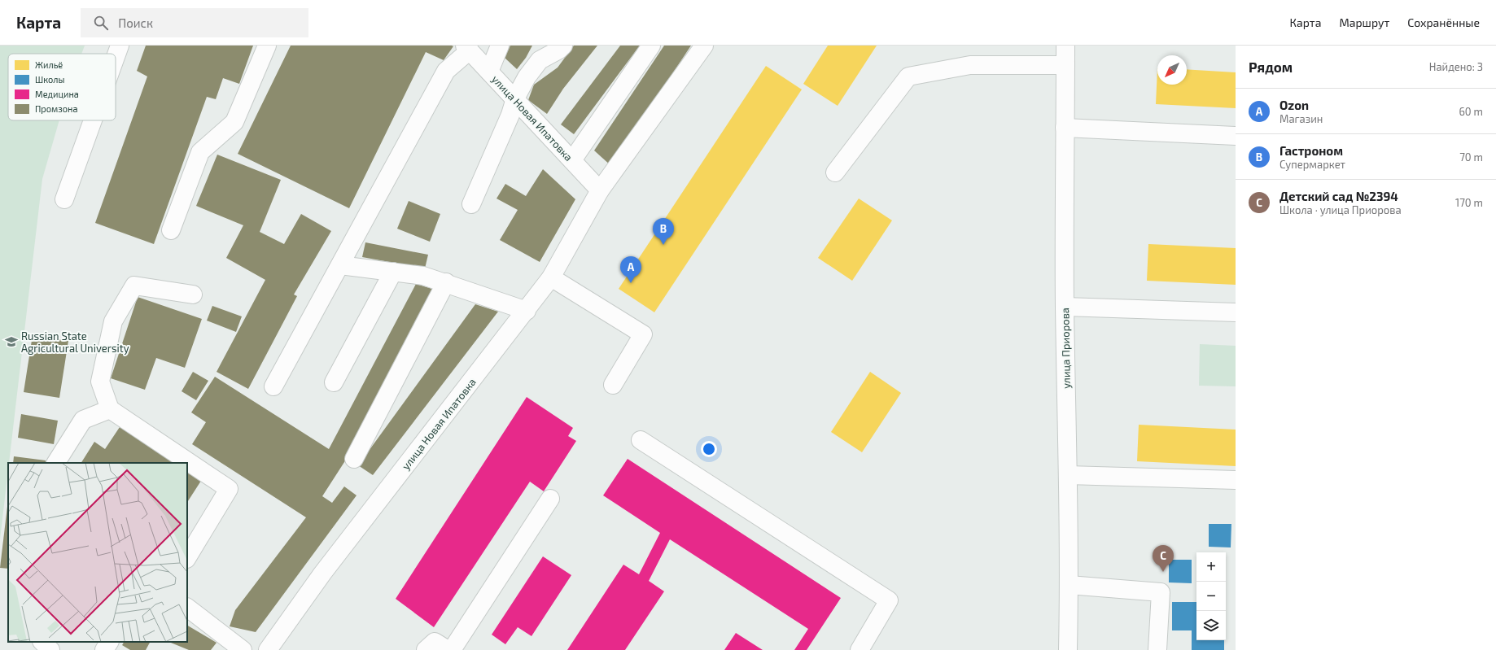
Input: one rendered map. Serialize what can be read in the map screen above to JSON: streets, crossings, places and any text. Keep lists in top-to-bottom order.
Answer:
{
  "streets": {
    "street": ["улица Новая Ипатовка", "улица Приорова"]
  },
  "places": {
    "school or university": ["Russian State Agricultural University"]
  },
  "legend": [
    "Жильё",
    "Школы",
    "Медицина",
    "Промзона"
  ],
  "north": "bottom left",
  "page": {
    "header": "Карта",
    "search": "Поиск",
    "nav": ["Карта", "Маршрут", "Сохранённые"],
    "heading": ["Рядом", "Найдено: 3"],
    "list": [
      {
        "mark": "A",
        "name": "Ozon",
        "note": "Магазин",
        "value": "60 m"
      },
      {
        "mark": "B",
        "name": "Гастроном",
        "note": "Супермаркет",
        "value": "70 m"
      },
      {
        "mark": "C",
        "name": "Детский сад №2394",
        "note": "Школа · улица Приорова",
        "value": "170 m"
      }
    ],
    "pins": ["B", "A", "C"],
    "map_buttons": ["+", "−"]
  }
}
